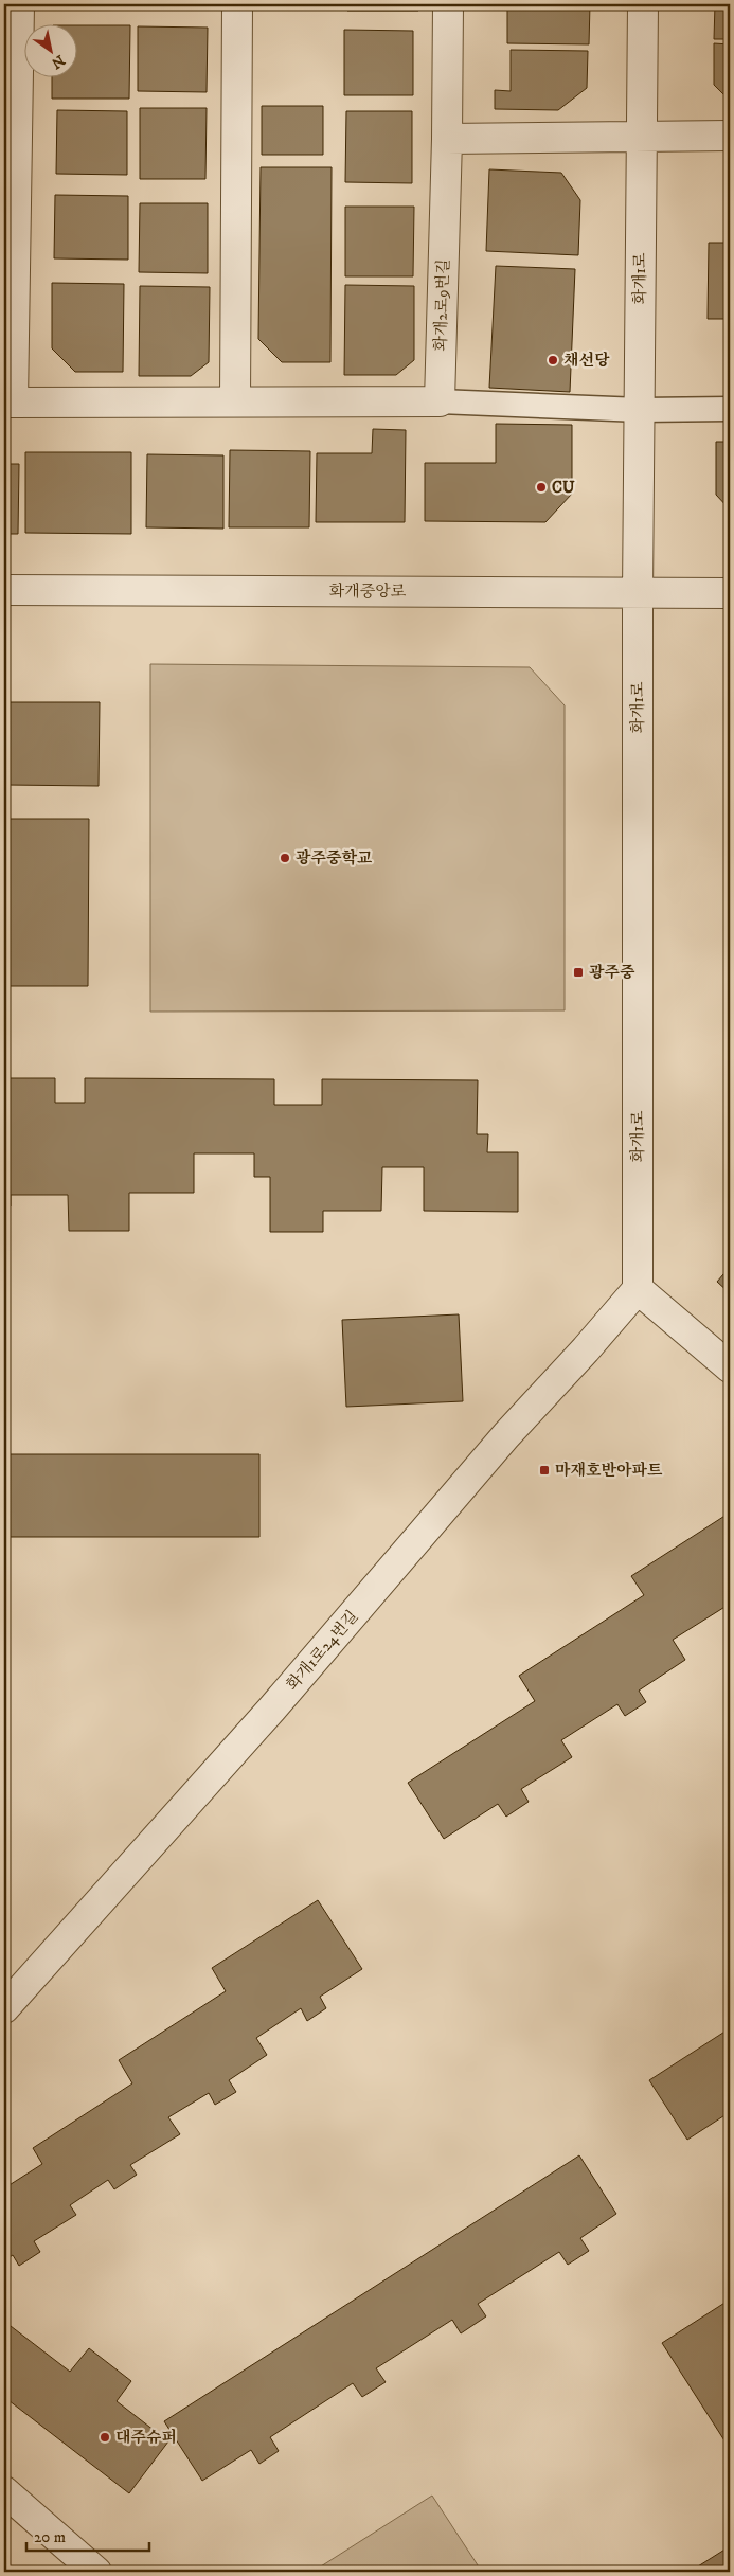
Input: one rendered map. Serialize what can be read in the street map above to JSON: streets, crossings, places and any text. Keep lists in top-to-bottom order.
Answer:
{
  "streets": {
    "street": [
      "화개1로",
      "화개2로9번길",
      "화개중앙로",
      "화개1로24번길"
    ]
  },
  "crossings": [
    ["화개1로", "화개중앙로"],
    ["화개1로", "화개1로24번길"]
  ],
  "places": {
    "other": [
      "채선당",
      "CU",
      "광주중학교",
      "대주슈퍼"
    ],
    "transit": ["광주중", "마재호반아파트"]
  },
  "scale_bar": "20 m",
  "north": "bottom right"
}
